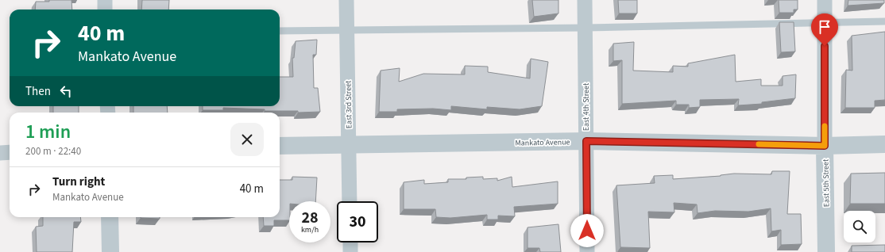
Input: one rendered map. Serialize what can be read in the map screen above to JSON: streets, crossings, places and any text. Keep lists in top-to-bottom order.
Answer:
{
  "streets": {
    "street": [
      "East 3rd Street",
      "East 4th Street",
      "Mankato Avenue",
      "East 5th Street"
    ]
  },
  "crossings": [
    ["East 3rd Street", "Mankato Avenue"],
    ["East 4th Street", "Mankato Avenue"],
    ["Mankato Avenue", "East 5th Street"]
  ],
  "page": {
    "turn": ["40 m", "Mankato Avenue"],
    "then": "Then",
    "heading": ["1 min", "200 m · 22:40"],
    "list": [
      {
        "name": "Turn right",
        "note": "Mankato Avenue",
        "value": "40 m"
      }
    ],
    "speed": "28 km/h",
    "limit": "30"
  }
}
